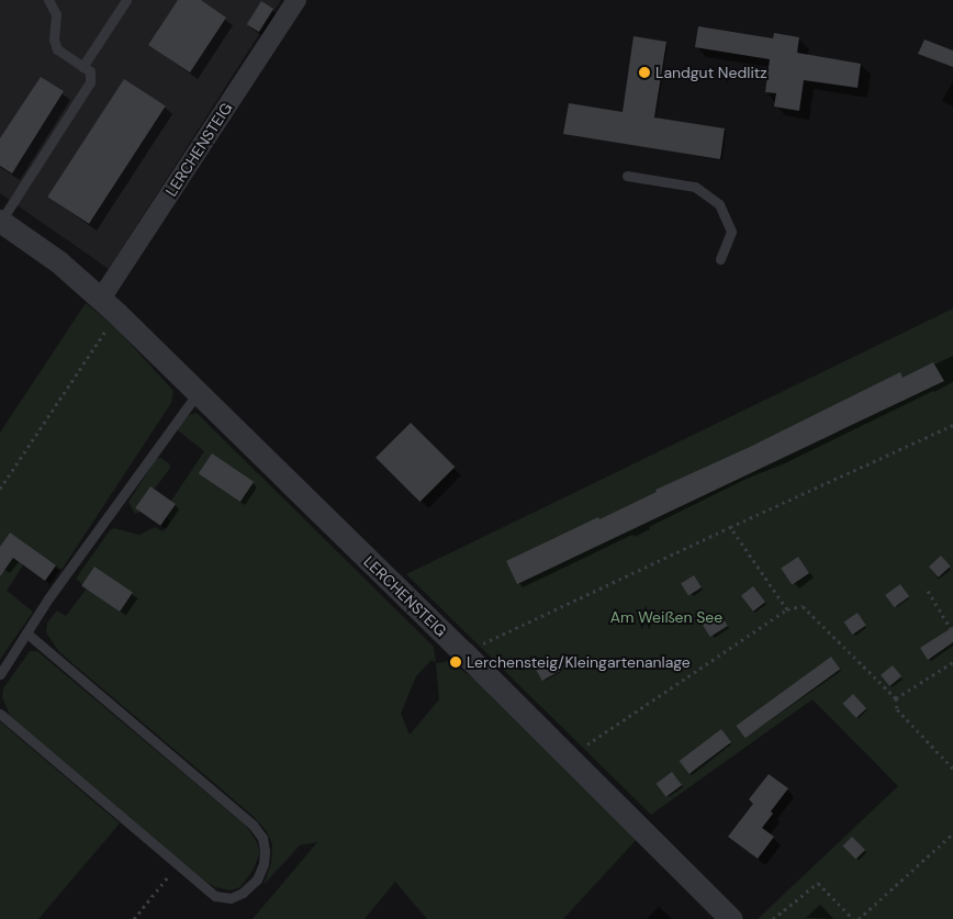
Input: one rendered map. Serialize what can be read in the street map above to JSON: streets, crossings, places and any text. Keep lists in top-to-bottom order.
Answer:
{
  "streets": {
    "street": ["LERCHENSTEIG"]
  },
  "parks": ["Am Weißen See"],
  "places": ["Landgut Nedlitz", "Lerchensteig/Kleingartenanlage"]
}
